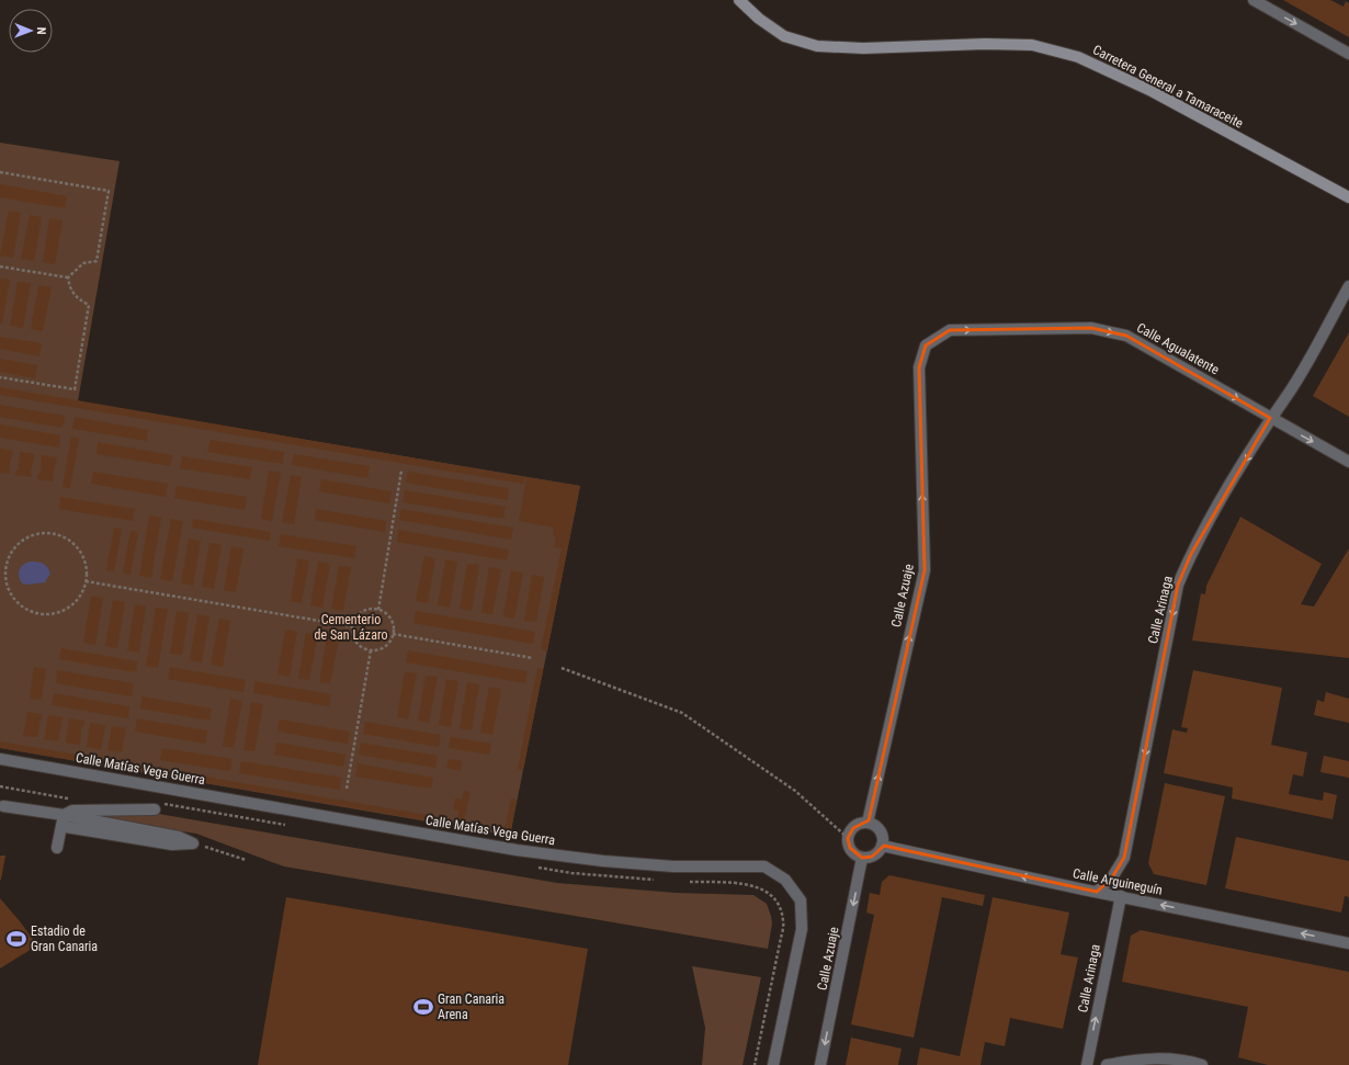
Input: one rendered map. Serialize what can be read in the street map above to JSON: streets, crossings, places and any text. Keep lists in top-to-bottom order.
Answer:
{
  "streets": {
    "main road": ["Carretera General a Tamaraceite"],
    "street": [
      "Calle Agualatente",
      "Calle Azuaje",
      "Calle Arinaga",
      "Calle Matías Vega Guerra",
      "Calle Arguineguín"
    ]
  },
  "crossings": [
    ["Calle Agualatente", "Calle Azuaje"],
    ["Calle Agualatente", "Calle Arinaga"],
    ["Calle Azuaje", "Calle Arguineguín"],
    ["Calle Arinaga", "Calle Arguineguín"]
  ],
  "one_way": ["Calle Agualatente", "Calle Arguineguín"],
  "parks": ["Cementerio de San Lázaro"],
  "places": {
    "sports": ["Estadio de Gran Canaria", "Gran Canaria Arena"]
  },
  "north": "right"
}
